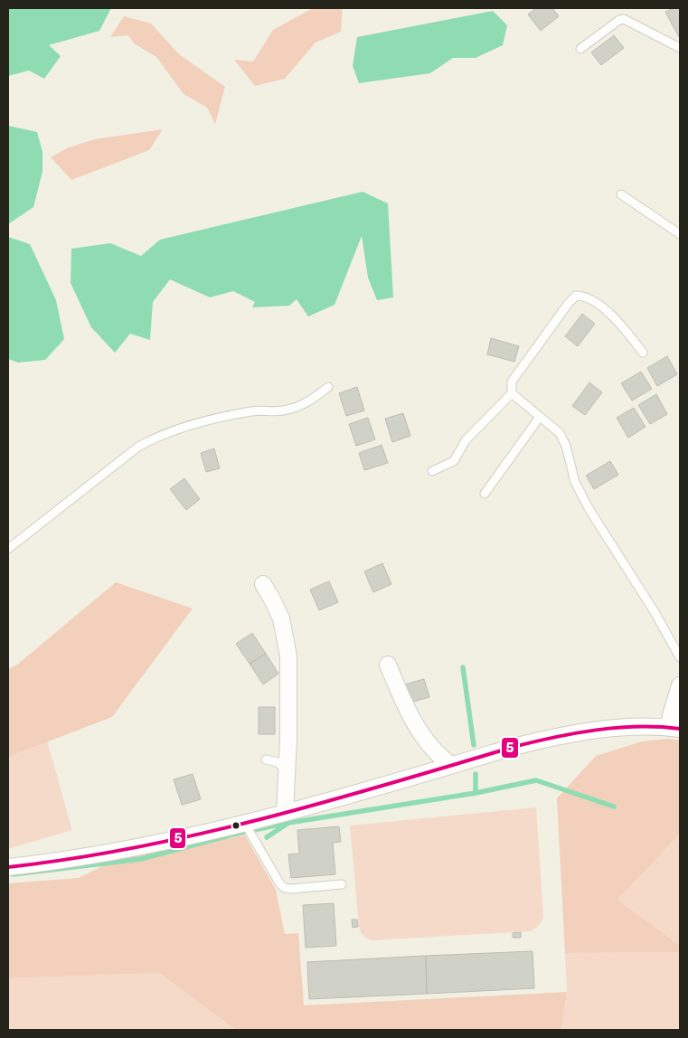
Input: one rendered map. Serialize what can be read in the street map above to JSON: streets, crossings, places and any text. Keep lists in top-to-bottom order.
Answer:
{
  "lines": ["transit line 5"]
}
